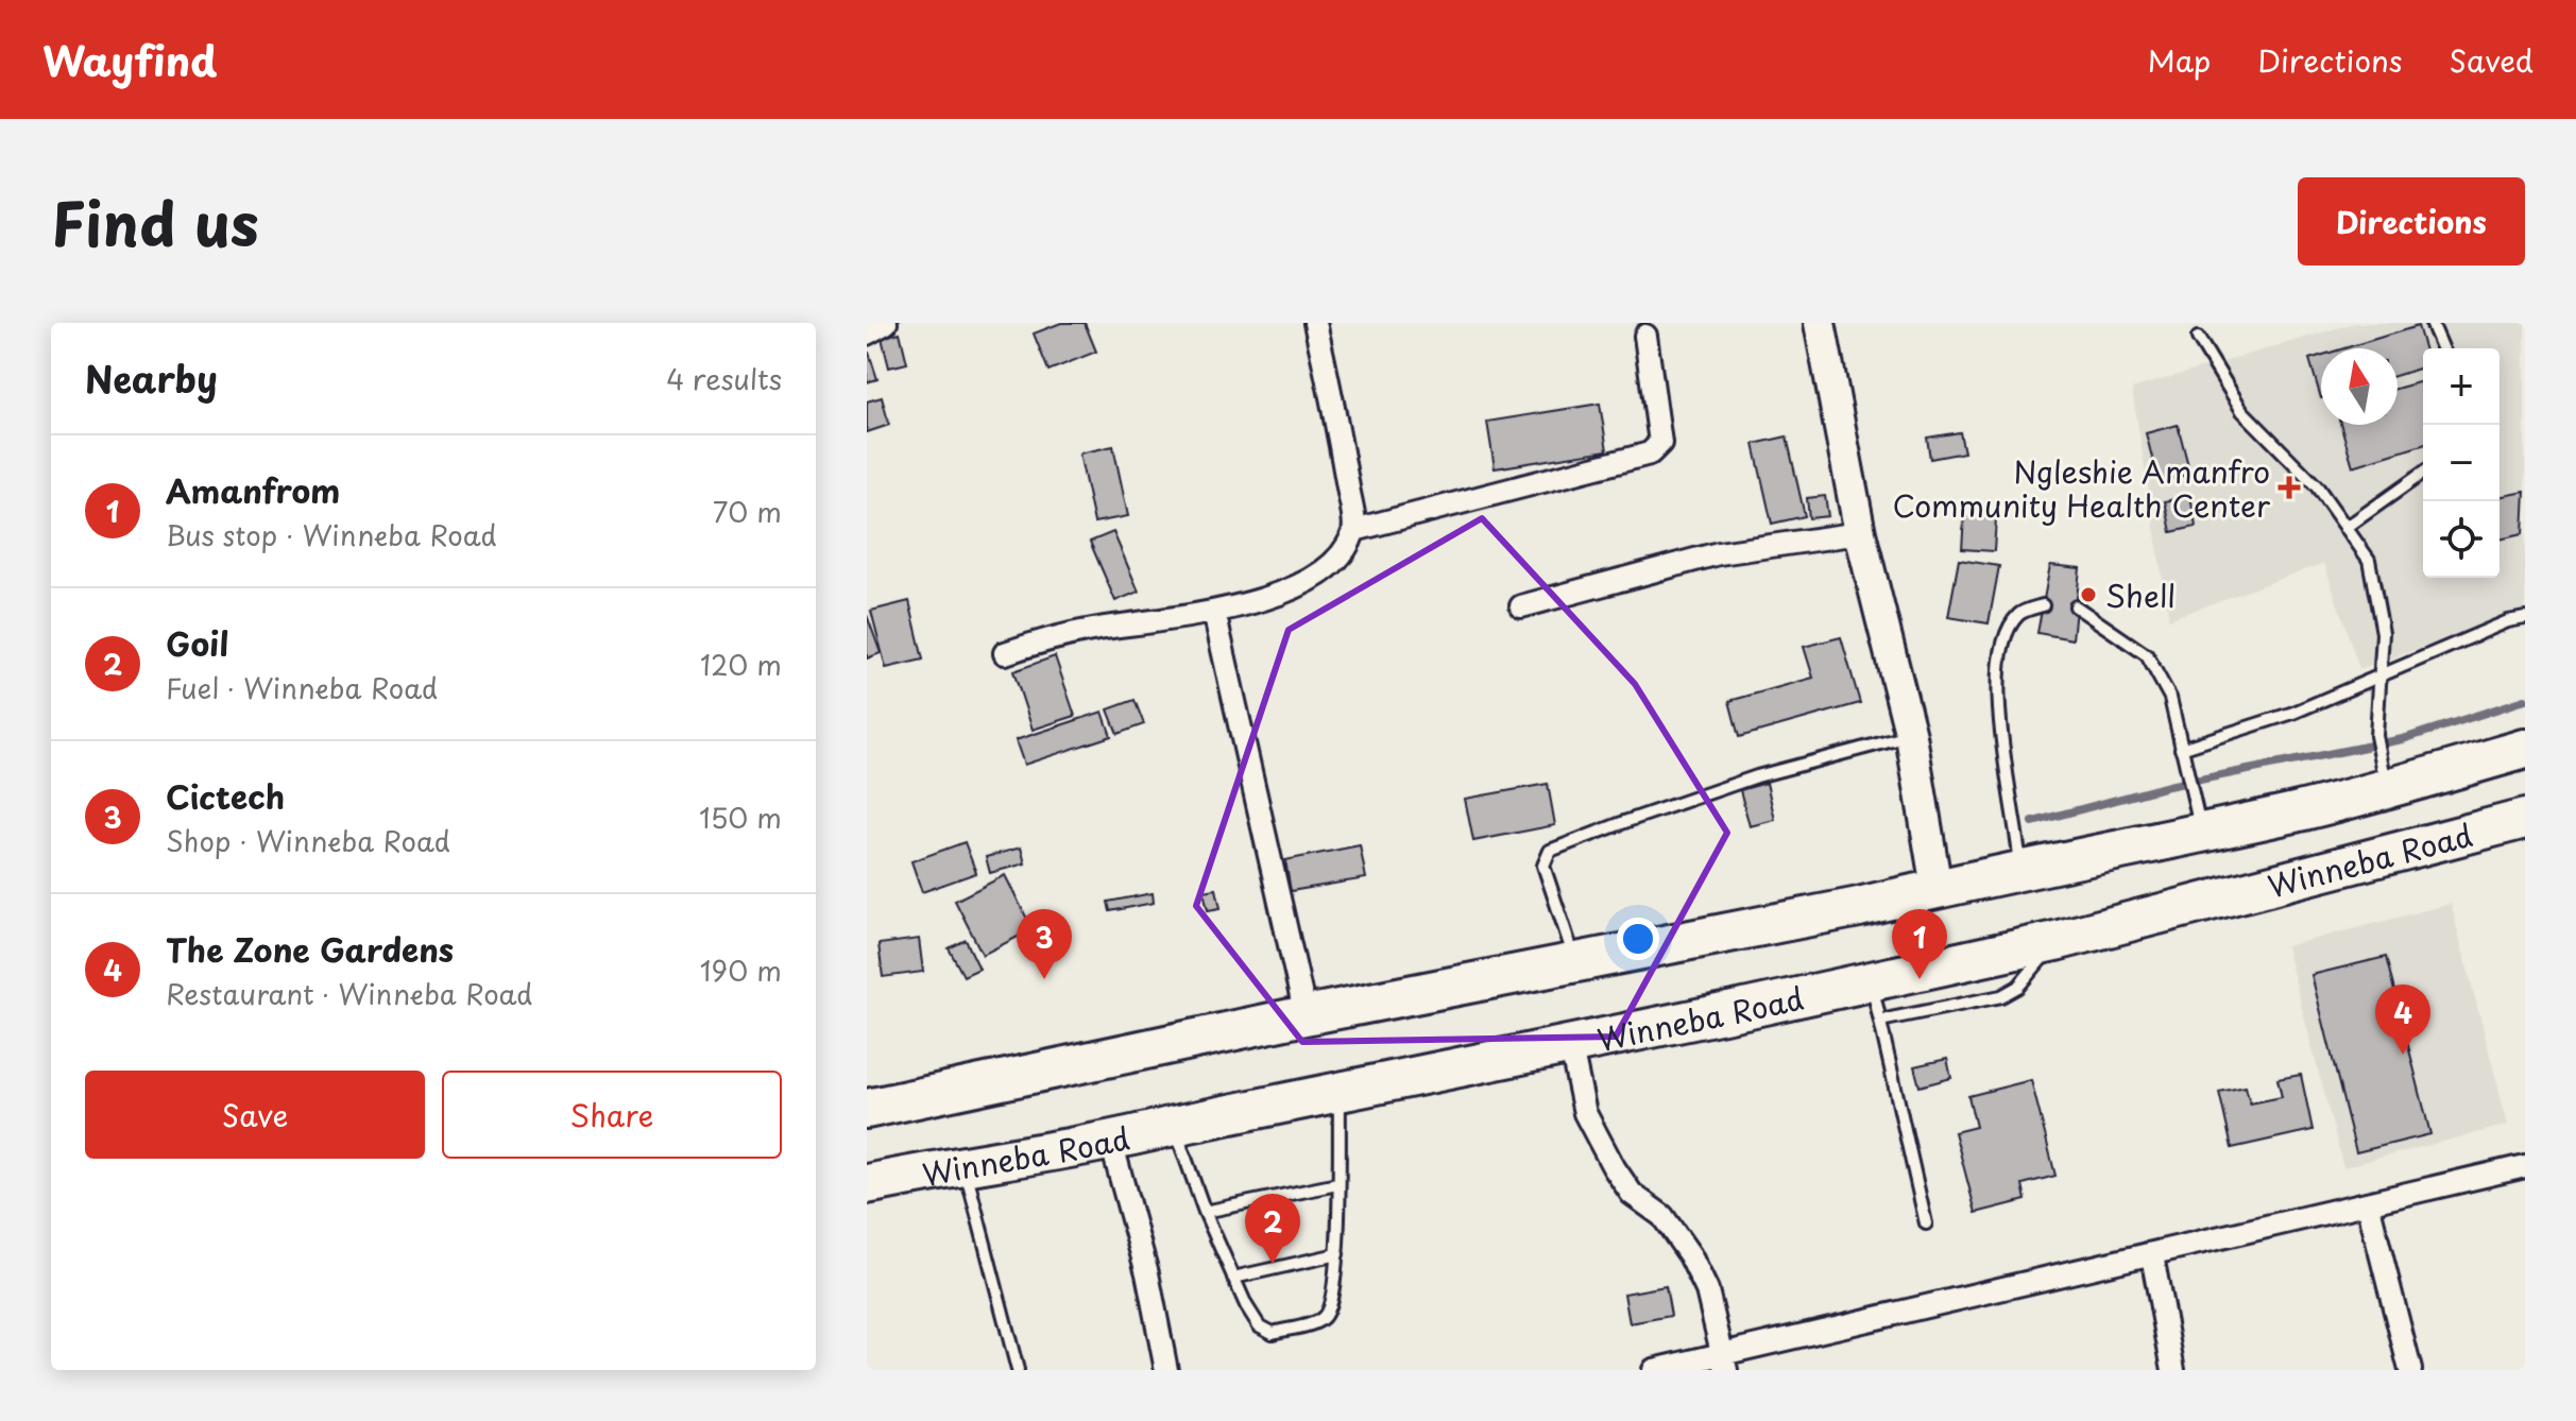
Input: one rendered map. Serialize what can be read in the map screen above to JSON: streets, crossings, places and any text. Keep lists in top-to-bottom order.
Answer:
{
  "streets": {
    "highway": ["Winneba Road"]
  },
  "places": {
    "health": ["Ngleshie Amanfro Community Health Center"],
    "other": ["Shell"]
  },
  "north": "top",
  "page": {
    "header": "Wayfind",
    "nav": ["Map", "Directions", "Saved"],
    "title": "Find us",
    "buttons": [
      "Directions",
      ["Save", "Share"]
    ],
    "heading": ["Nearby", "4 results"],
    "map_buttons": ["+", "−"],
    "list": [
      {
        "mark": "1",
        "name": "Amanfrom",
        "note": "Bus stop · Winneba Road",
        "value": "70 m"
      },
      {
        "mark": "2",
        "name": "Goil",
        "note": "Fuel · Winneba Road",
        "value": "120 m"
      },
      {
        "mark": "3",
        "name": "Cictech",
        "note": "Shop · Winneba Road",
        "value": "150 m"
      },
      {
        "mark": "4",
        "name": "The Zone Gardens",
        "note": "Restaurant · Winneba Road",
        "value": "190 m"
      }
    ],
    "pins": [
      "1",
      "3",
      "4",
      "2"
    ]
  }
}
